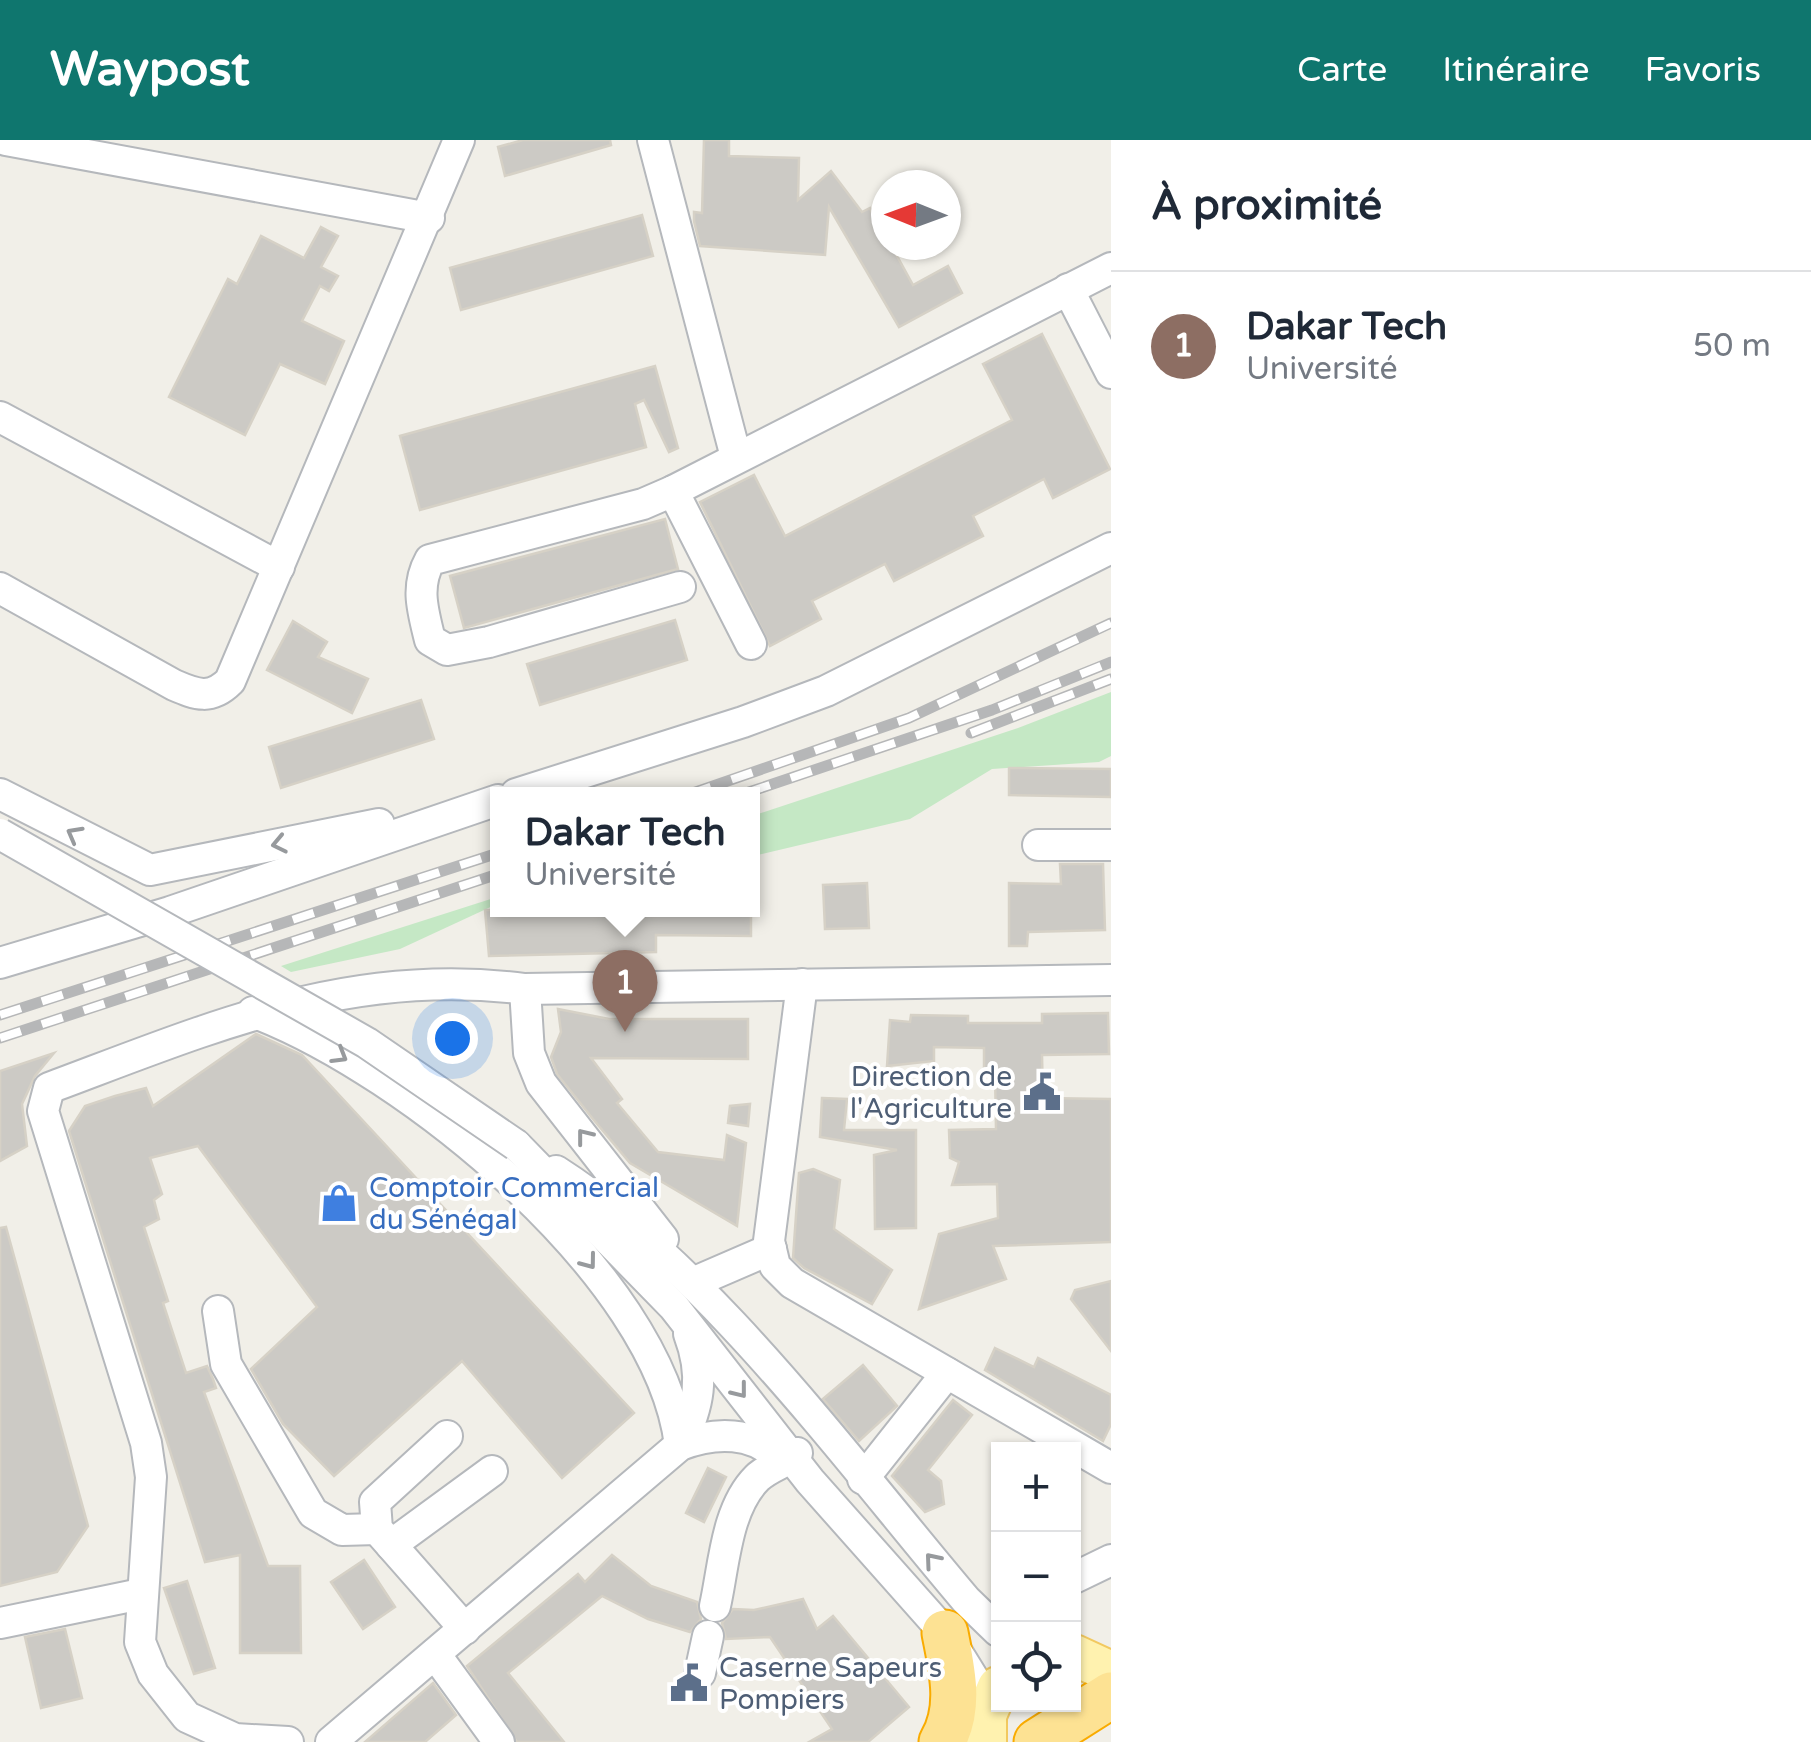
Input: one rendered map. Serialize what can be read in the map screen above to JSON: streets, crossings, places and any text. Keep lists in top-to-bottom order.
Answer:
{
  "places": {
    "public building": ["Direction de l'Agriculture", "Caserne Sapeurs Pompiers"],
    "shop": ["Comptoir Commercial du Sénégal"]
  },
  "north": "left",
  "page": {
    "header": "Waypost",
    "nav": ["Carte", "Itinéraire", "Favoris"],
    "heading": "À proximité",
    "list": [
      {
        "mark": "1",
        "name": "Dakar Tech",
        "note": "Université",
        "value": "50 m"
      }
    ],
    "popup": ["Dakar Tech", "Université"],
    "pins": "1",
    "map_buttons": ["+", "−"]
  }
}
